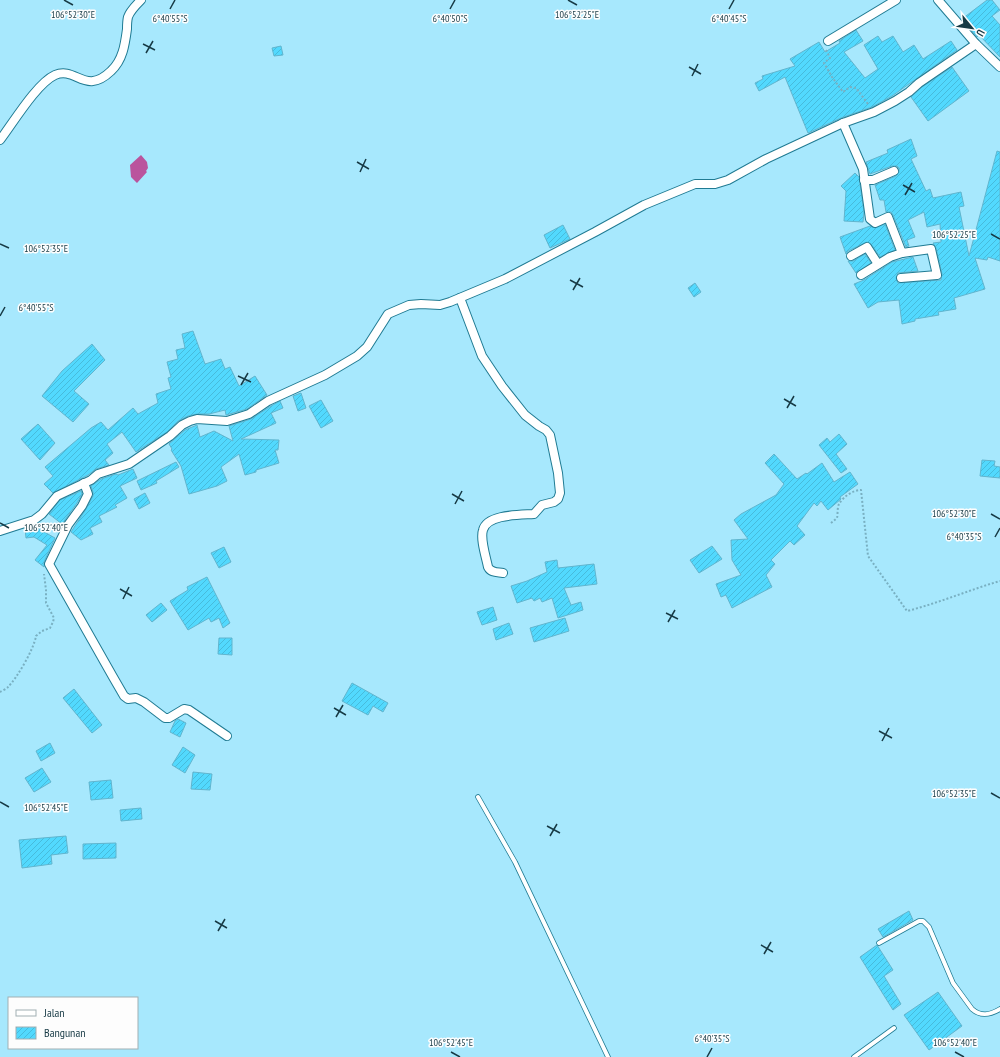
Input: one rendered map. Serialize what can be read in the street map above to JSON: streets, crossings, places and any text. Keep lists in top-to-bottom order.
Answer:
{
  "legend": ["Jalan", "Bangunan"],
  "north": "bottom right",
  "coordinates": [
    "106°52'30\"E",
    "106°52'25\"E",
    "6°40'55\"S",
    "6°40'50\"S",
    "6°40'45\"S",
    "106°52'35\"E",
    "106°52'40\"E",
    "6°40'35\"S",
    "106°52'45\"E"
  ]
}
